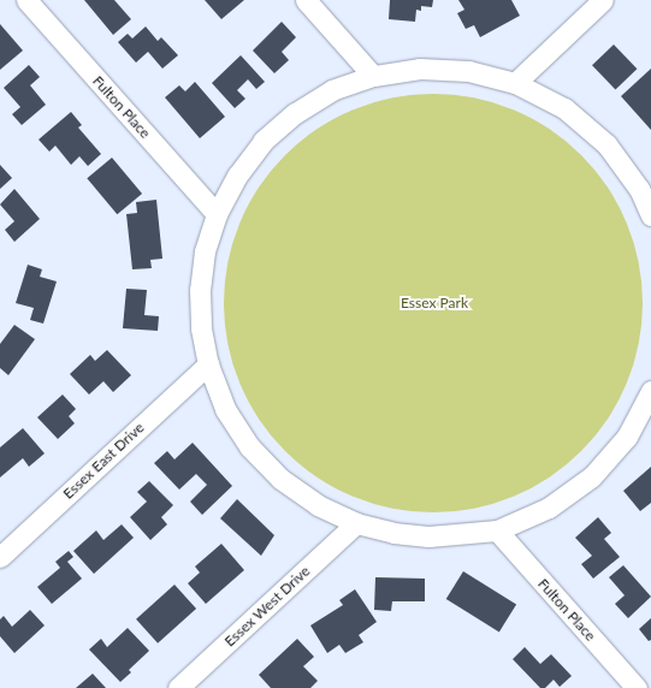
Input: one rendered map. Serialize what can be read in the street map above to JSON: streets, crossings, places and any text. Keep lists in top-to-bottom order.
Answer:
{
  "streets": {
    "street": ["Fulton Place", "Essex East Drive", "Essex West Drive"]
  },
  "parks": ["Essex Park"]
}
